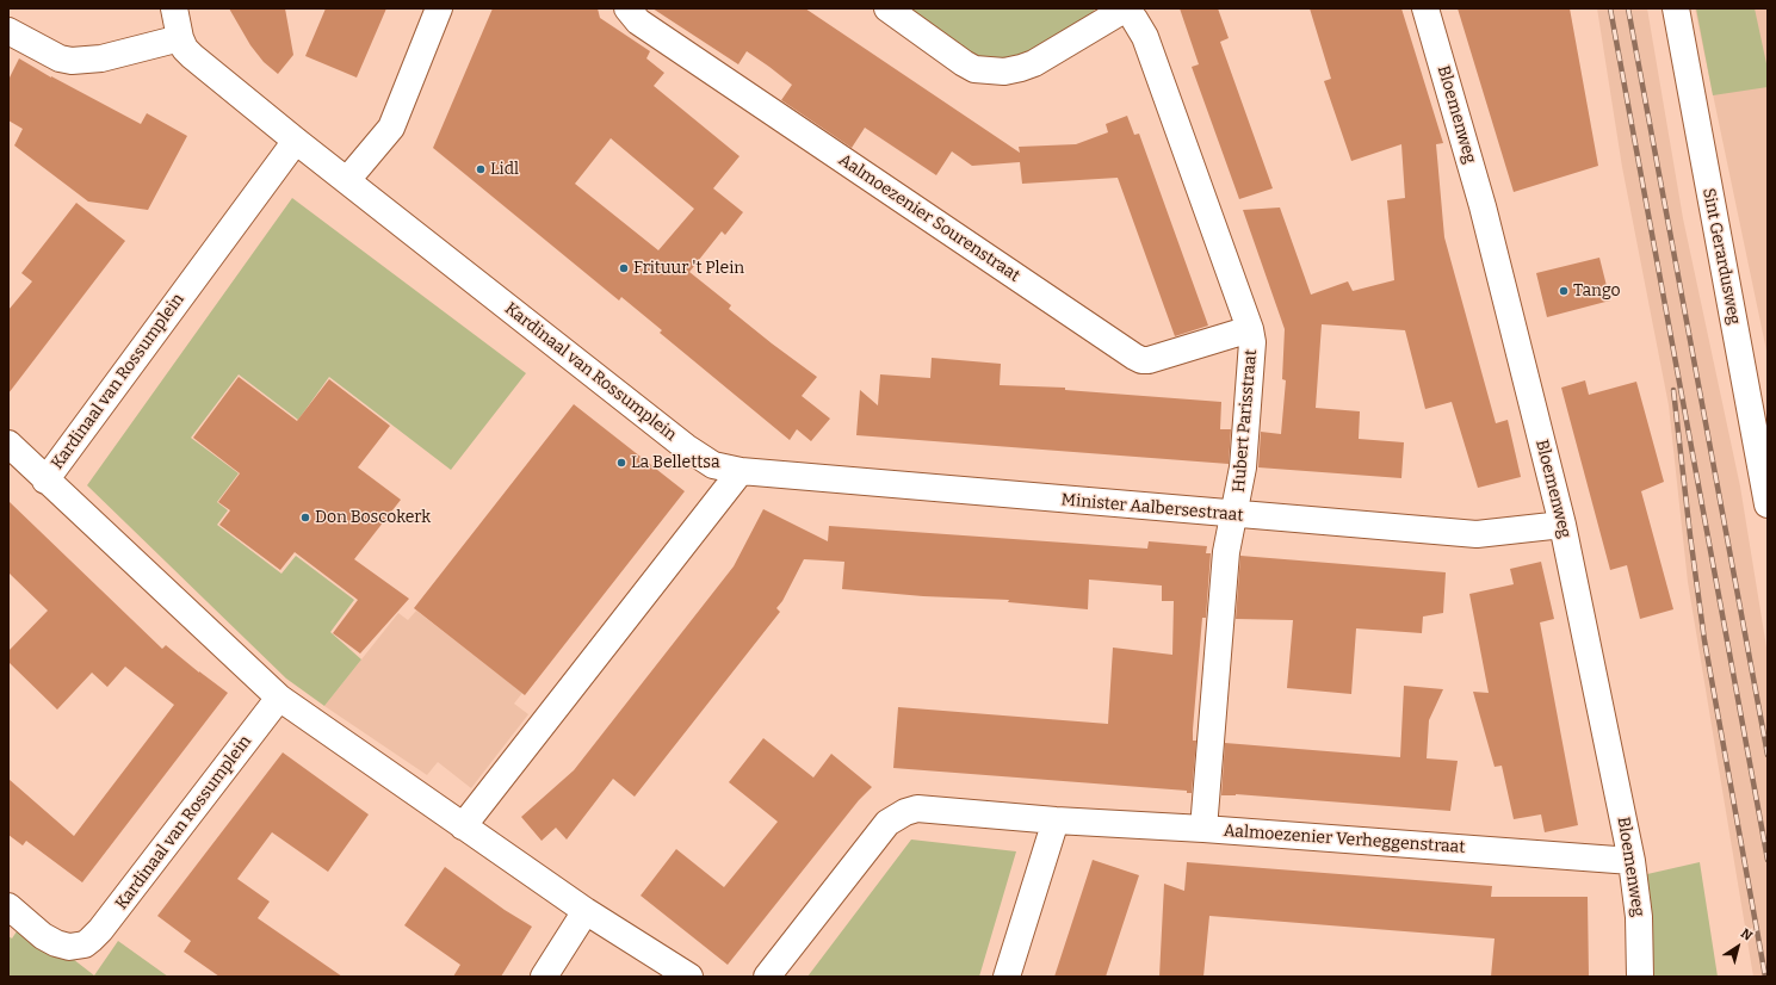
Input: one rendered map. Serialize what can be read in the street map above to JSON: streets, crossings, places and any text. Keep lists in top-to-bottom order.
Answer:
{
  "streets": {
    "street": [
      "Bloemenweg",
      "Aalmoezenier Sourenstraat",
      "Sint Gerardusweg",
      "Kardinaal van Rossumplein",
      "Hubert Parisstraat",
      "Minister Aalbersestraat",
      "Aalmoezenier Verheggenstraat"
    ]
  },
  "crossings": [
    ["Bloemenweg", "Minister Aalbersestraat"],
    ["Bloemenweg", "Aalmoezenier Verheggenstraat"],
    ["Aalmoezenier Sourenstraat", "Hubert Parisstraat"],
    ["Kardinaal van Rossumplein", "Minister Aalbersestraat"],
    ["Hubert Parisstraat", "Minister Aalbersestraat"],
    ["Hubert Parisstraat", "Aalmoezenier Verheggenstraat"]
  ],
  "places": [
    "Lidl",
    "Frituur 't Plein",
    "Tango",
    "La Bellettsa",
    "Don Boscokerk"
  ],
  "north": "top right"
}
